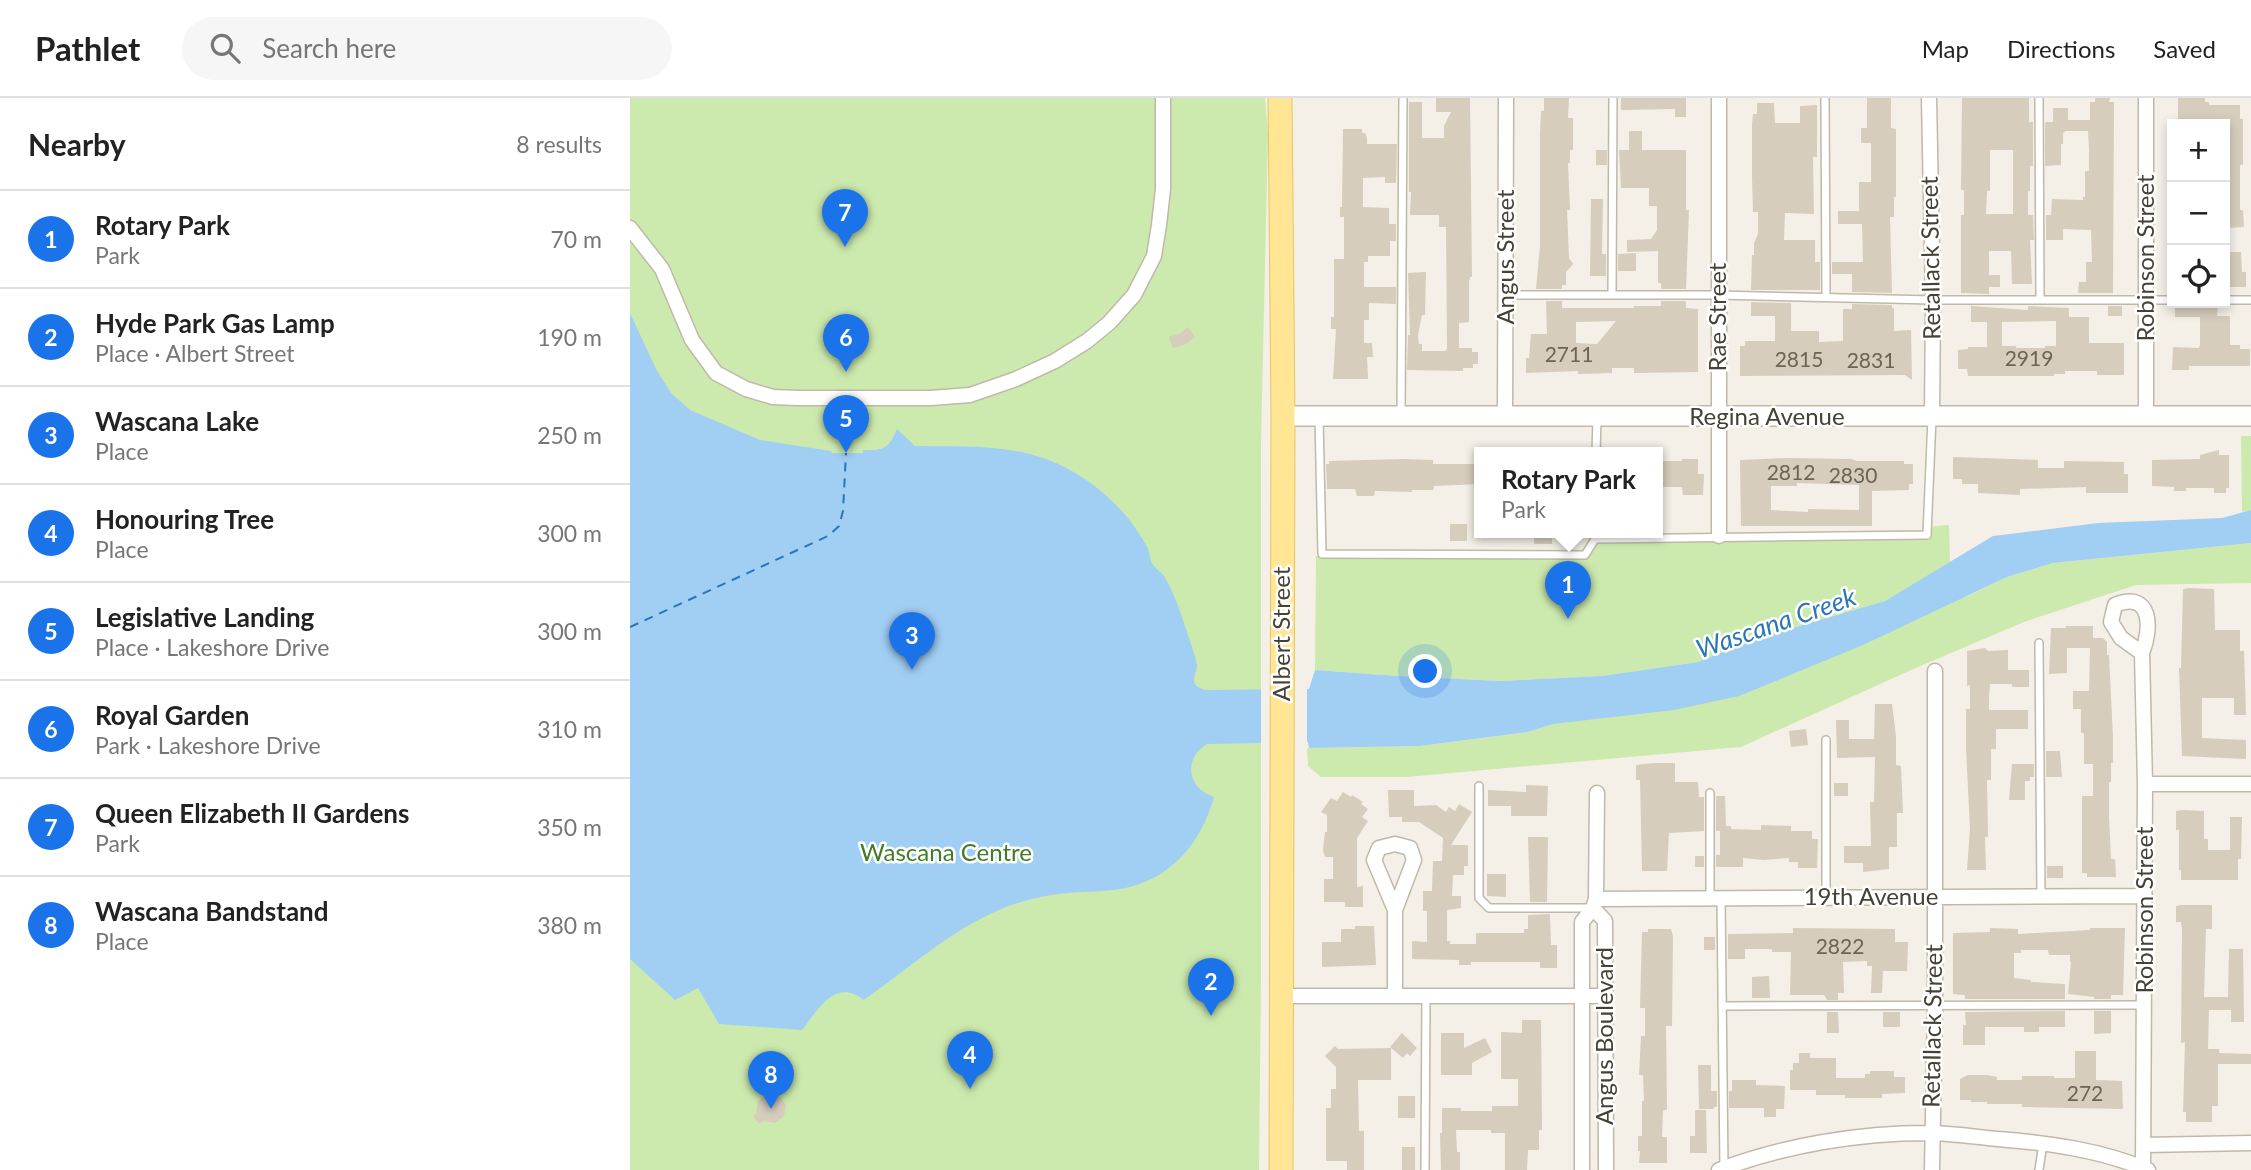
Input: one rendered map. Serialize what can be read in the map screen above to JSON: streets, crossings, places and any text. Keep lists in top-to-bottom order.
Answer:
{
  "streets": {
    "main road": ["Albert Street"],
    "street": [
      "Angus Street",
      "Retallack Street",
      "Robinson Street",
      "Rae Street",
      "Regina Avenue",
      "19th Avenue",
      "Angus Boulevard"
    ]
  },
  "crossings": [
    ["Angus Street", "Regina Avenue"],
    ["Retallack Street", "Regina Avenue"],
    ["Retallack Street", "19th Avenue"],
    ["Robinson Street", "Regina Avenue"],
    ["Robinson Street", "19th Avenue"],
    ["Rae Street", "Regina Avenue"],
    ["Regina Avenue", "Albert Street"],
    ["19th Avenue", "Angus Boulevard"]
  ],
  "water": ["Wascana Creek"],
  "parks": ["Wascana Centre"],
  "house_numbers": [
    "2711",
    "2919",
    "2815",
    "2831",
    "2812",
    "2830",
    "2822",
    "272"
  ],
  "page": {
    "header": "Pathlet",
    "search": "Search here",
    "nav": ["Map", "Directions", "Saved"],
    "heading": ["Nearby", "8 results"],
    "map_buttons": ["+", "−"],
    "list": [
      {
        "mark": "1",
        "name": "Rotary Park",
        "note": "Park",
        "value": "70 m"
      },
      {
        "mark": "2",
        "name": "Hyde Park Gas Lamp",
        "note": "Place · Albert Street",
        "value": "190 m"
      },
      {
        "mark": "3",
        "name": "Wascana Lake",
        "note": "Place",
        "value": "250 m"
      },
      {
        "mark": "4",
        "name": "Honouring Tree",
        "note": "Place",
        "value": "300 m"
      },
      {
        "mark": "5",
        "name": "Legislative Landing",
        "note": "Place · Lakeshore Drive",
        "value": "300 m"
      },
      {
        "mark": "6",
        "name": "Royal Garden",
        "note": "Park · Lakeshore Drive",
        "value": "310 m"
      },
      {
        "mark": "7",
        "name": "Queen Elizabeth II Gardens",
        "note": "Park",
        "value": "350 m"
      },
      {
        "mark": "8",
        "name": "Wascana Bandstand",
        "note": "Place",
        "value": "380 m"
      }
    ],
    "pins": [
      "7",
      "6",
      "5",
      "1",
      "3",
      "2",
      "4",
      "8"
    ],
    "popup": ["Rotary Park", "Park"]
  }
}
